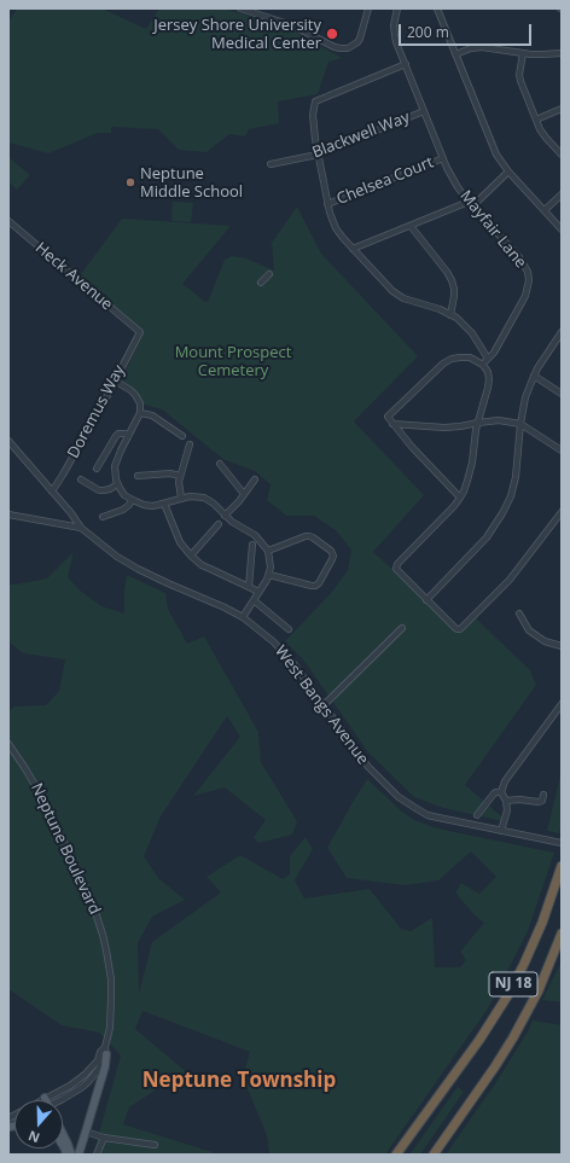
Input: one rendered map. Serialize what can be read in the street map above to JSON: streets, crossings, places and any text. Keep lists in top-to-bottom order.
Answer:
{
  "streets": {
    "highway": ["NJ 18"],
    "street": [
      "Blackwell Way",
      "Chelsea Court",
      "Mayfair Lane",
      "Heck Avenue",
      "Doremus Way",
      "West Bangs Avenue",
      "Neptune Boulevard"
    ]
  },
  "crossings": [
    ["Blackwell Way", "Mayfair Lane"],
    ["Chelsea Court", "Mayfair Lane"],
    ["Heck Avenue", "Doremus Way"]
  ],
  "districts": ["Neptune Township"],
  "parks": ["Mount Prospect Cemetery"],
  "places": ["Jersey Shore University Medical Center", "Neptune Middle School"],
  "scale_bar": "200 m",
  "north": "bottom"
}
